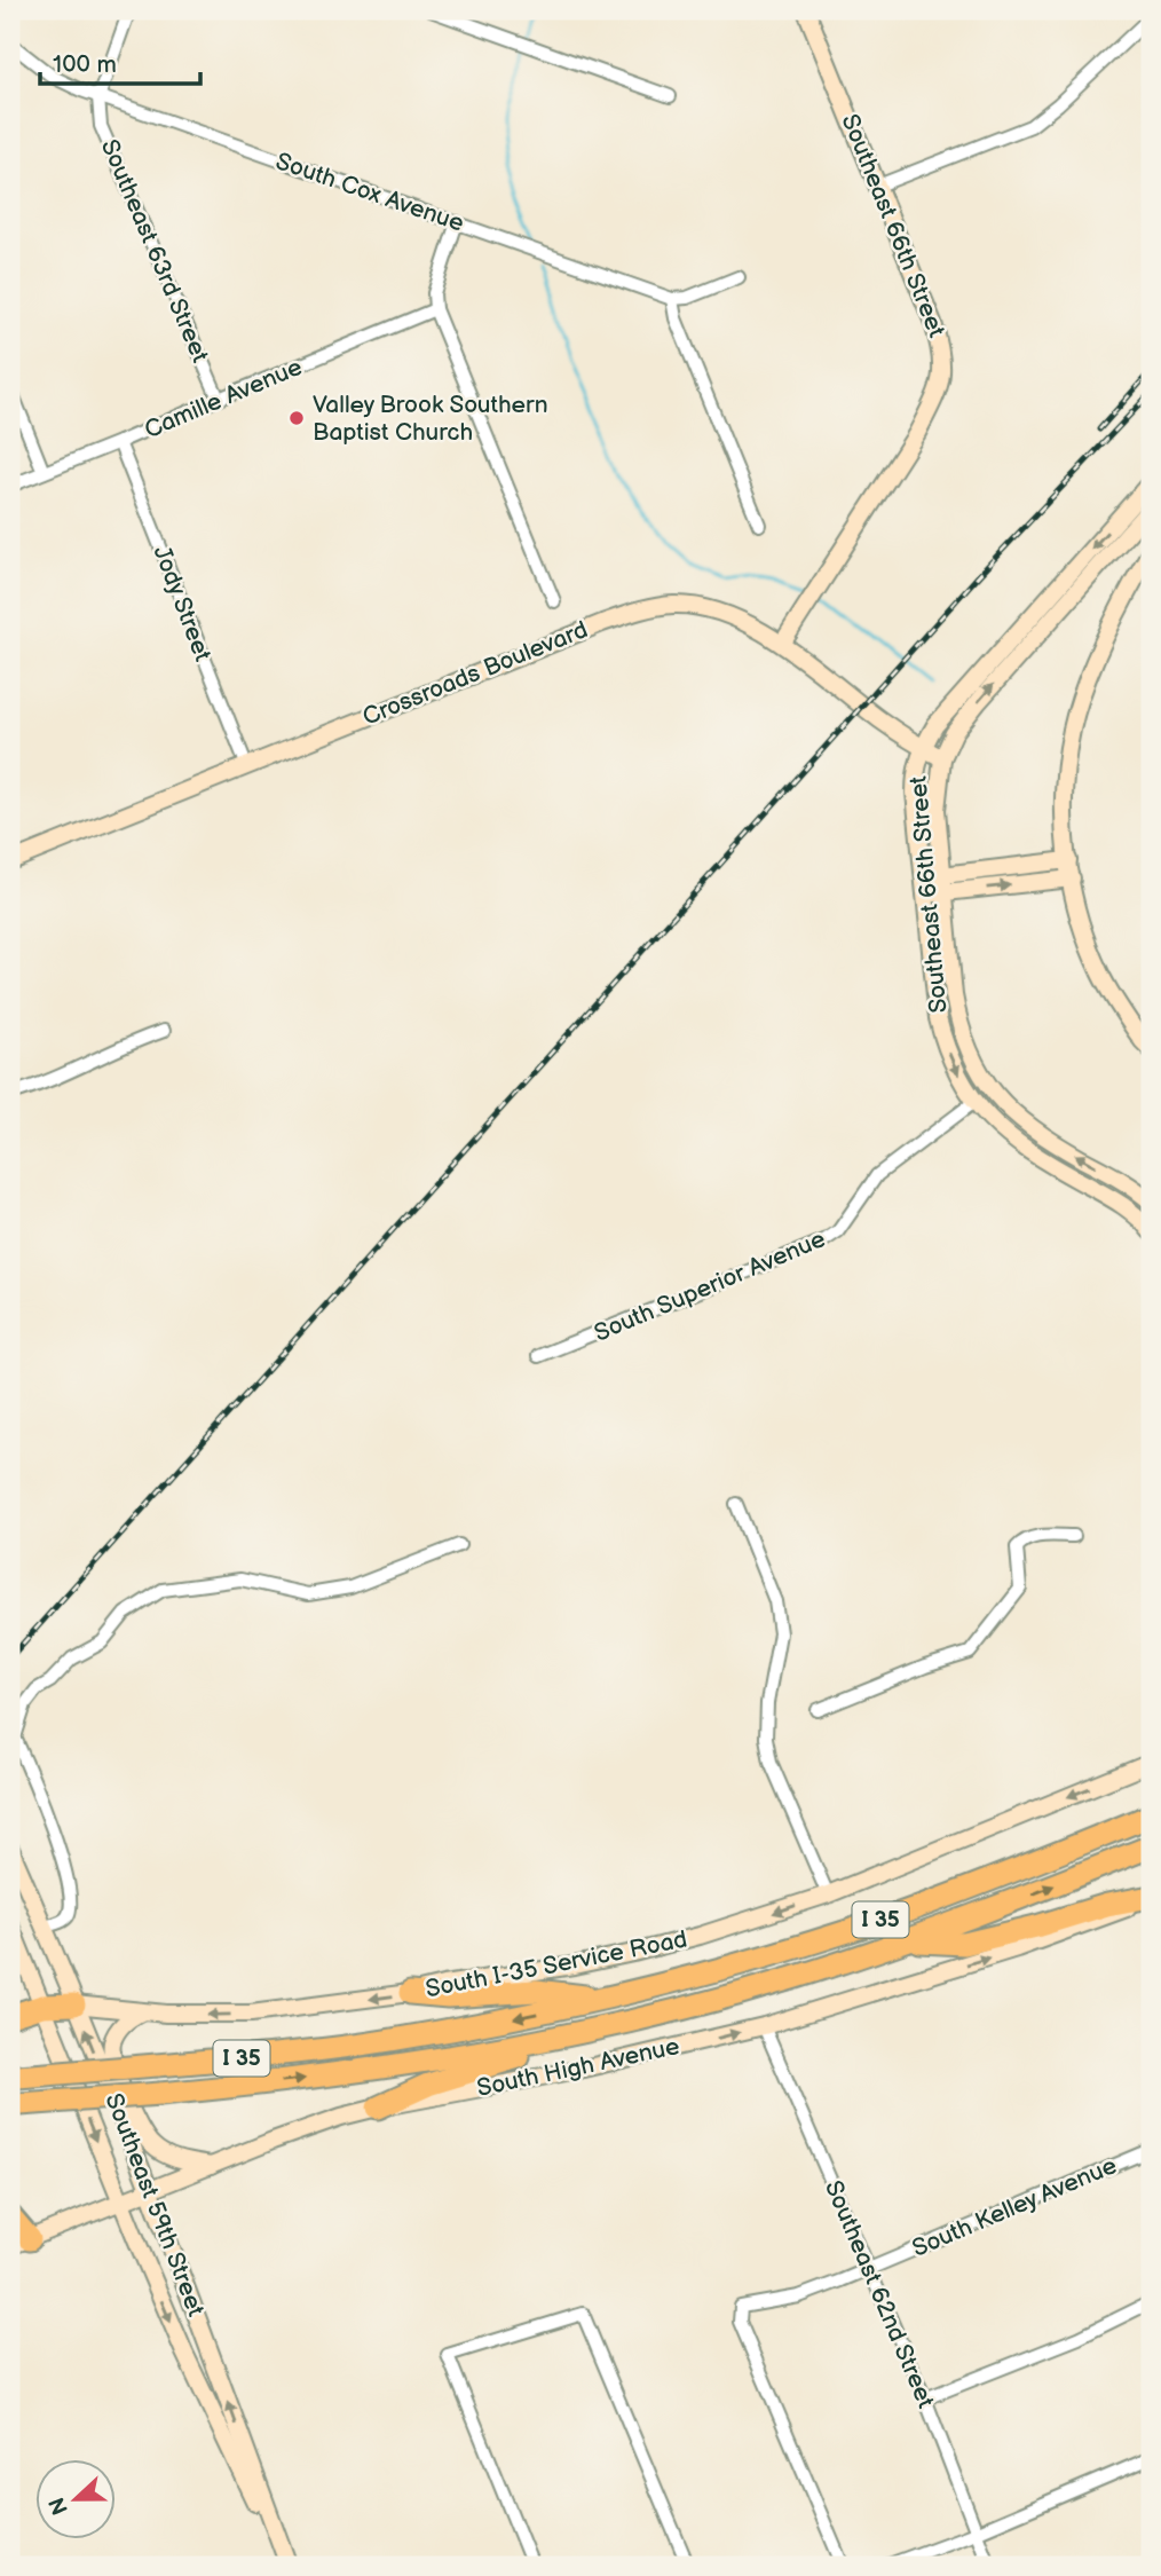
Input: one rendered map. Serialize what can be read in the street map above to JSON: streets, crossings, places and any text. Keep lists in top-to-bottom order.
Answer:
{
  "streets": {
    "highway": ["I 35"],
    "main road": [
      "Southeast 66th Street",
      "Crossroads Boulevard",
      "South I-35 Service Road",
      "South High Avenue",
      "Southeast 59th Street"
    ],
    "street": [
      "South Cox Avenue",
      "Southeast 63rd Street",
      "Camille Avenue",
      "Jody Street",
      "South Superior Avenue",
      "South Kelley Avenue",
      "Southeast 62nd Street"
    ]
  },
  "crossings": [
    ["South Cox Avenue", "Southeast 63rd Street"],
    ["Southeast 66th Street", "Crossroads Boulevard"],
    ["Southeast 66th Street", "South Superior Avenue"],
    ["Southeast 63rd Street", "Camille Avenue"],
    ["Camille Avenue", "Jody Street"],
    ["Jody Street", "Crossroads Boulevard"],
    ["South I-35 Service Road", "Southeast 59th Street"],
    ["South High Avenue", "Southeast 59th Street"],
    ["South High Avenue", "Southeast 62nd Street"],
    ["South Kelley Avenue", "Southeast 62nd Street"]
  ],
  "one_way": ["South I-35 Service Road", "South High Avenue"],
  "places": ["Valley Brook Southern Baptist Church"],
  "scale_bar": "100 m",
  "north": "left"
}
